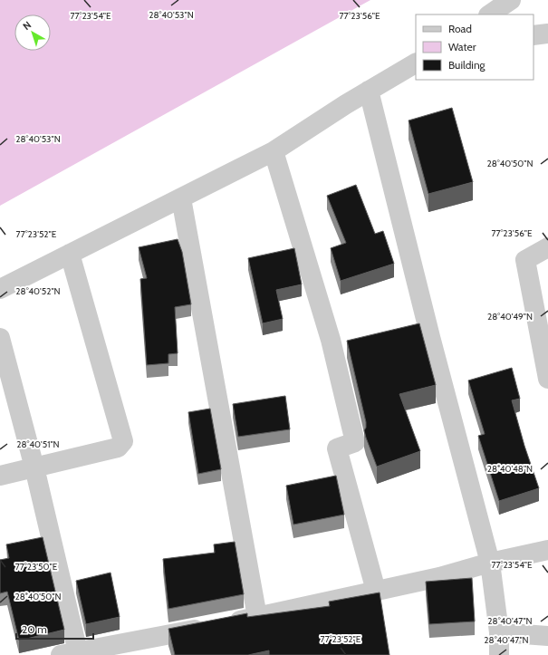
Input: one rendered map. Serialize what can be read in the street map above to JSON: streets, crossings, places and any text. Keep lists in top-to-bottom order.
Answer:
{
  "legend": ["Road", "Water", "Building"],
  "scale_bar": "20 m",
  "north": "top left",
  "coordinates": [
    "28°40'53\"N",
    "77°23'54\"E",
    "77°23'56\"E",
    "28°40'50\"N",
    "77°23'52\"E",
    "28°40'52\"N",
    "28°40'49\"N",
    "28°40'51\"N",
    "28°40'48\"N",
    "77°23'50\"E",
    "28°40'47\"N"
  ]
}
